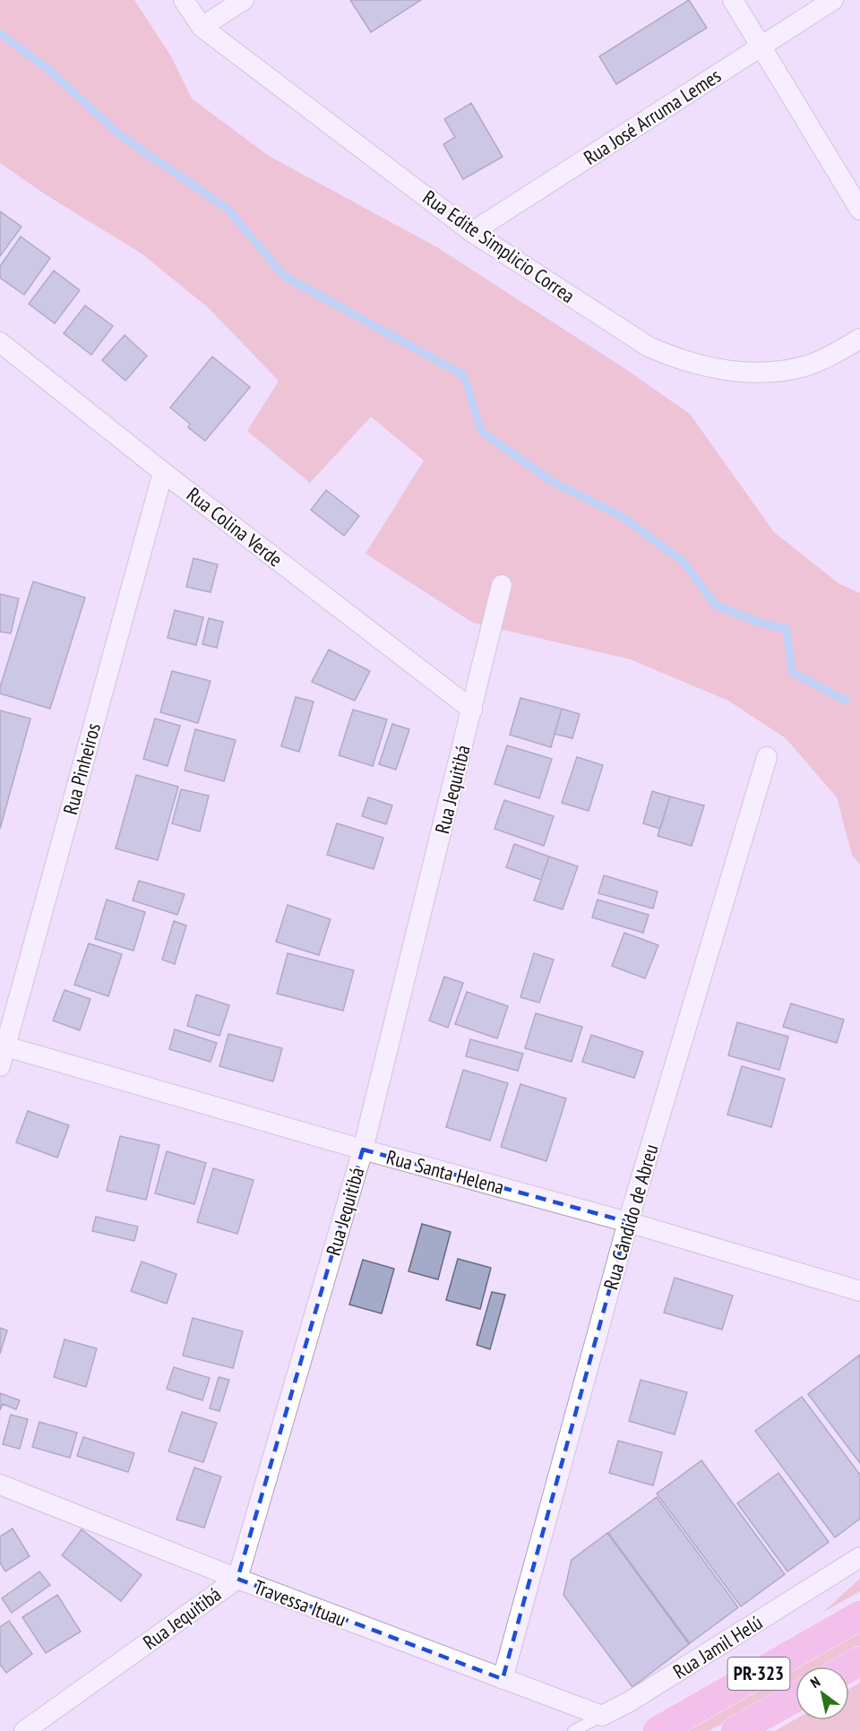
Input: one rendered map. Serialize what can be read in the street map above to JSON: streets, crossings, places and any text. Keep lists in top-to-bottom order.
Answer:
{
  "streets": {
    "highway": ["PR-323"],
    "street": [
      "Rua José Arruma Lemes",
      "Rua Edite Simplicio Correa",
      "Rua Colina Verde",
      "Rua Pinheiros",
      "Rua Jequitibá",
      "Rua Santa Helena",
      "Rua Cândido de Abreu",
      "Travessa Ituau",
      "Rua Jamil Helú"
    ]
  },
  "crossings": [
    ["Rua José Arruma Lemes", "Rua Edite Simplicio Correa"],
    ["Rua Colina Verde", "Rua Pinheiros"],
    ["Rua Colina Verde", "Rua Jequitibá"],
    ["Rua Pinheiros", "Rua Santa Helena"],
    ["Rua Jequitibá", "Rua Santa Helena"],
    ["Rua Jequitibá", "Travessa Ituau"],
    ["Rua Santa Helena", "Rua Cândido de Abreu"],
    ["Rua Cândido de Abreu", "Travessa Ituau"],
    ["Travessa Ituau", "Rua Jamil Helú"]
  ],
  "north": "top left"
}
